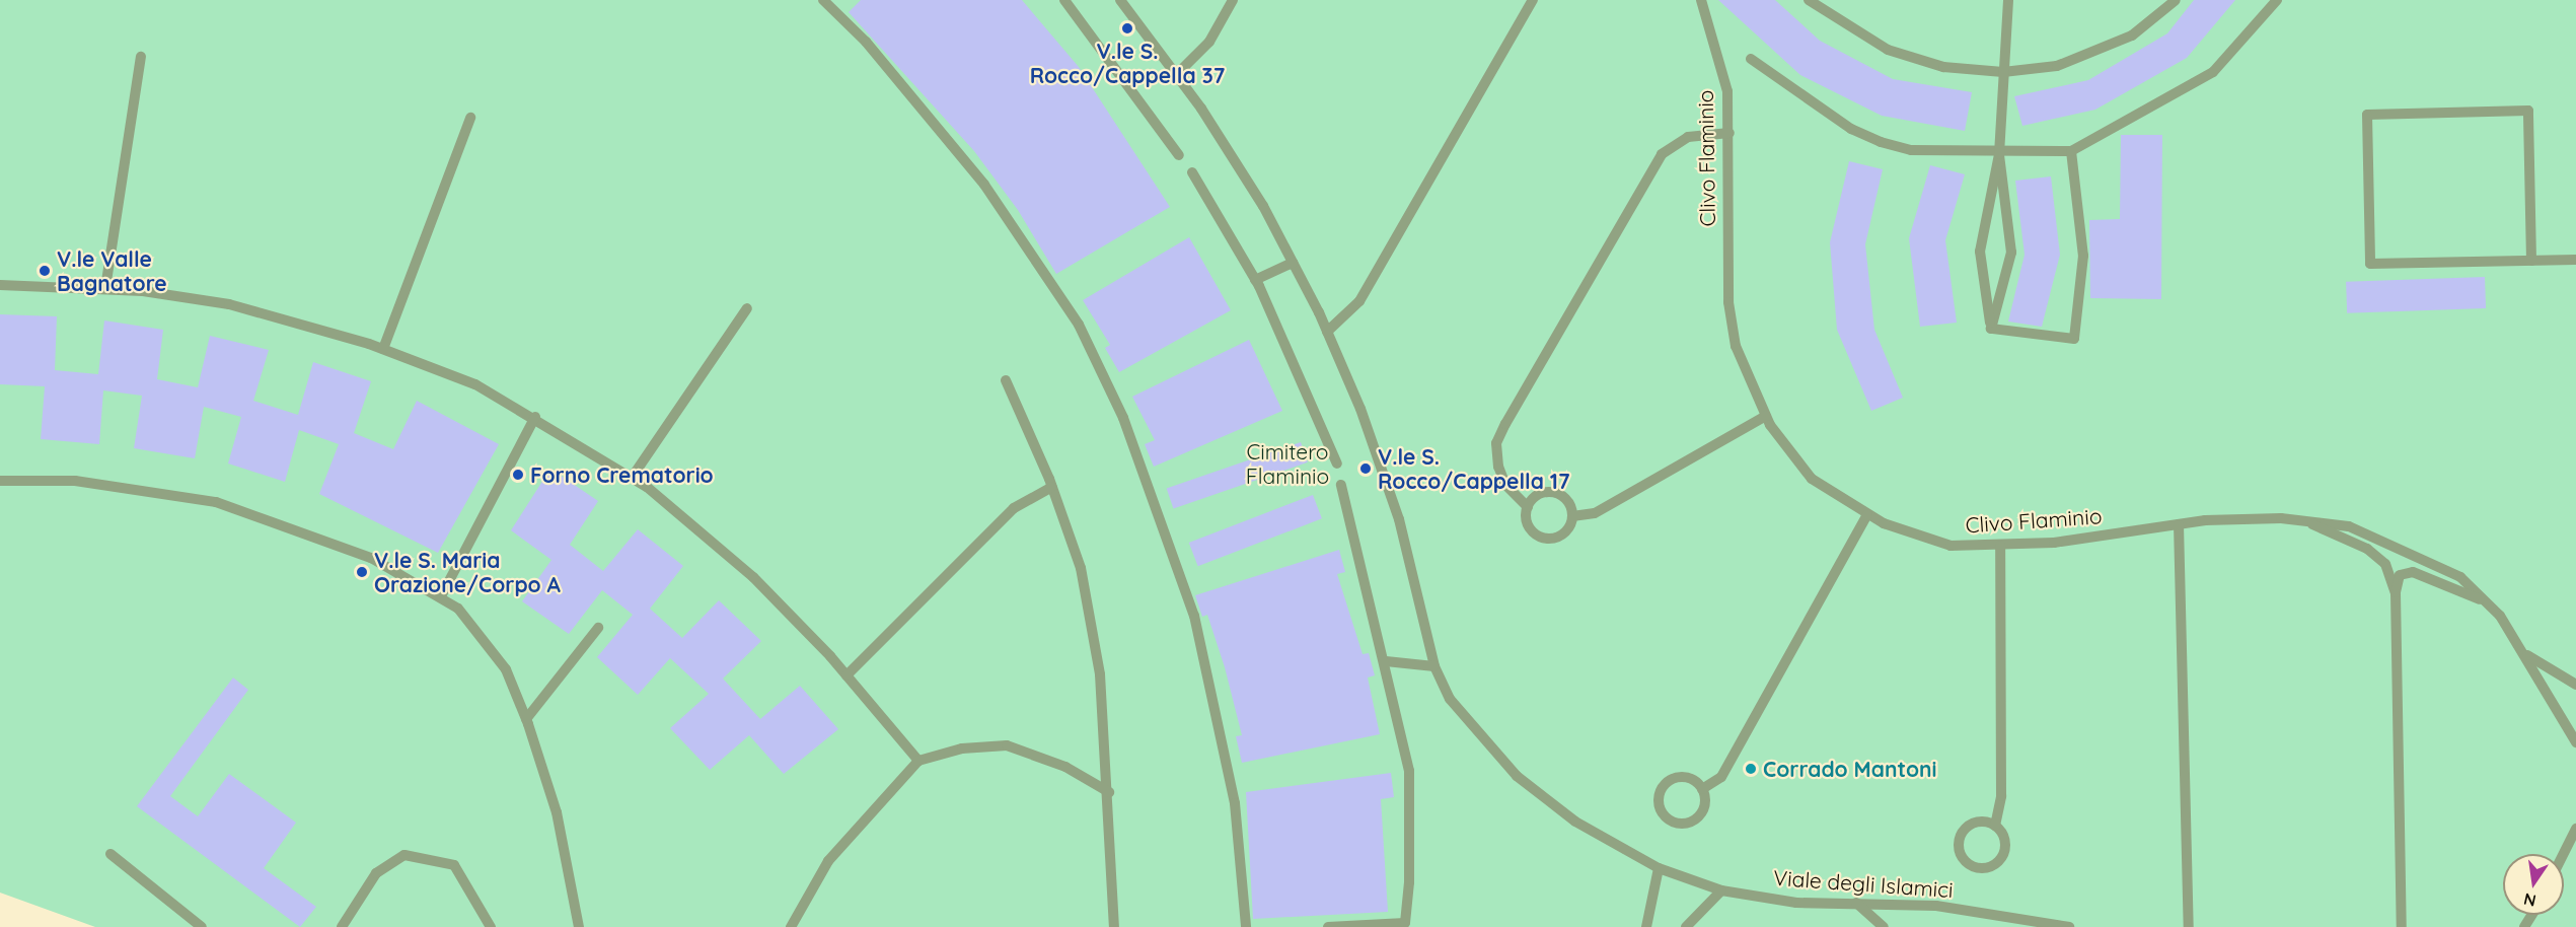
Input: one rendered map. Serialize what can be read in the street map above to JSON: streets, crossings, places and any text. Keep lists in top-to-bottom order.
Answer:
{
  "streets": {
    "lane": ["Clivo Flaminio", "Viale degli Islamici"]
  },
  "parks": ["Cimitero Flaminio"],
  "places": [
    "V.le S. Rocco/Cappella 37",
    "V.le Valle Bagnatore",
    "V.le S. Rocco/Cappella 17",
    "Forno Crematorio",
    "V.le S. Maria Orazione/Corpo A",
    "Corrado Mantoni"
  ],
  "north": "bottom"
}
